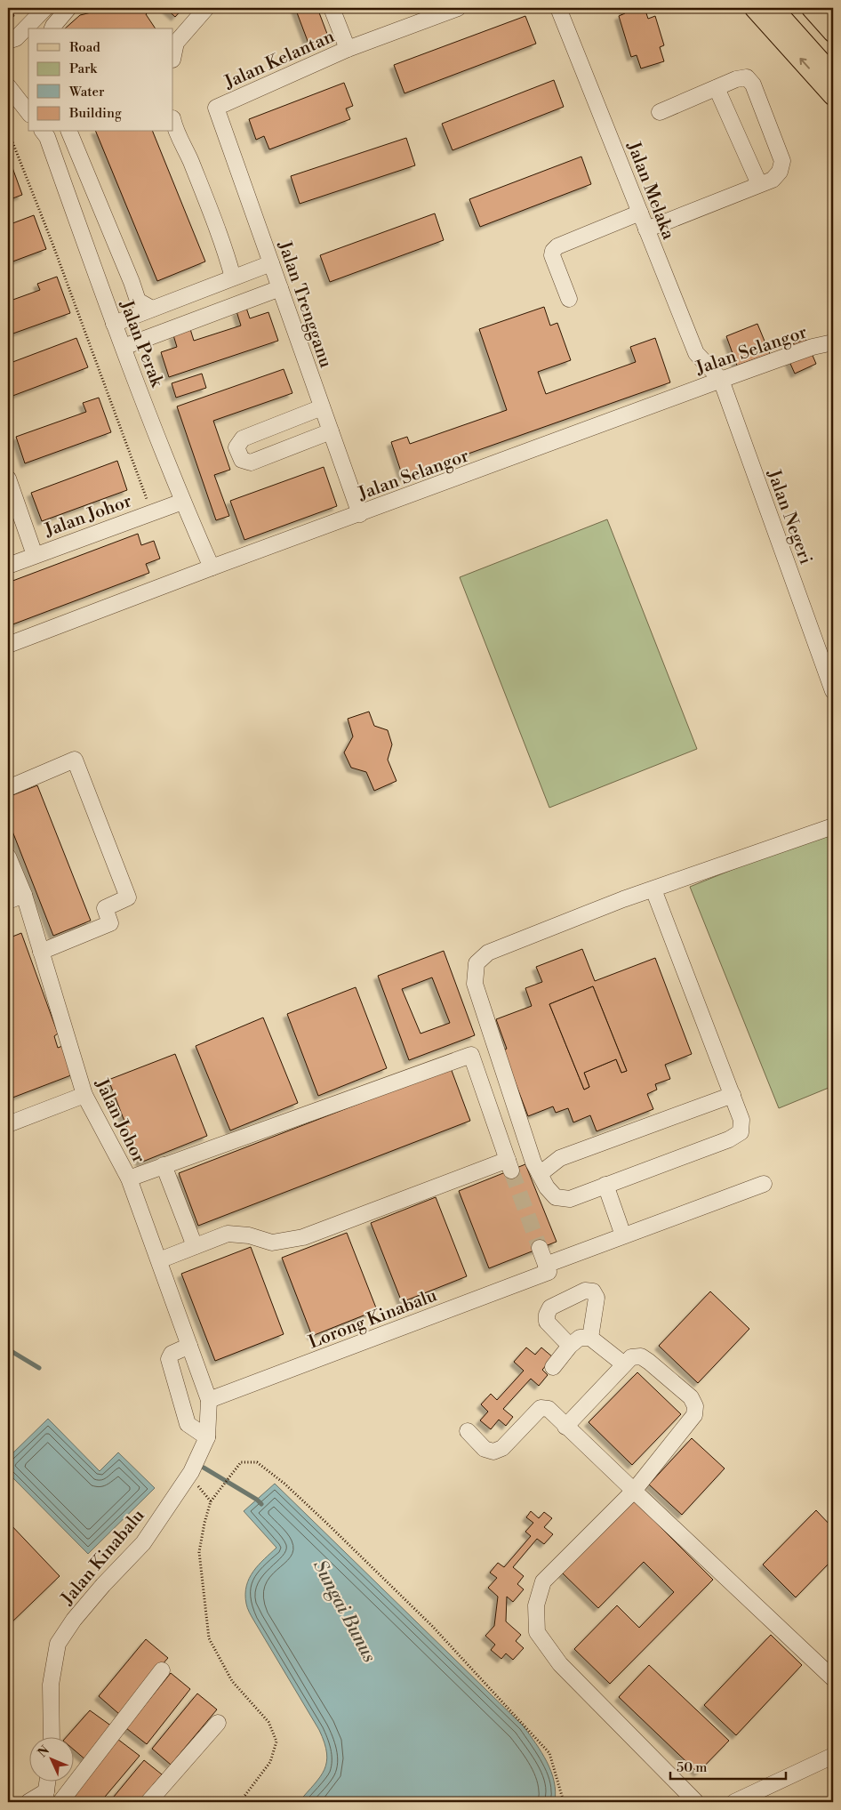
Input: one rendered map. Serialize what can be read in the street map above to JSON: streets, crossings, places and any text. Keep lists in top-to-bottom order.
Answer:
{
  "streets": {
    "street": [
      "Jalan Kelantan",
      "Jalan Melaka",
      "Jalan Trengganu",
      "Jalan Perak",
      "Jalan Selangor",
      "Jalan Johor",
      "Jalan Negeri",
      "Lorong Kinabalu",
      "Jalan Kinabalu"
    ]
  },
  "crossings": [
    ["Jalan Kelantan", "Jalan Trengganu"],
    ["Jalan Melaka", "Jalan Selangor"],
    ["Jalan Melaka", "Jalan Negeri"],
    ["Jalan Trengganu", "Jalan Selangor"],
    ["Jalan Perak", "Jalan Selangor"],
    ["Jalan Perak", "Jalan Johor"],
    ["Jalan Selangor", "Jalan Negeri"],
    ["Jalan Johor", "Lorong Kinabalu"],
    ["Jalan Johor", "Jalan Kinabalu"],
    ["Lorong Kinabalu", "Jalan Kinabalu"]
  ],
  "water": ["Sungai Bunus"],
  "legend": [
    "Road",
    "Park",
    "Water",
    "Building"
  ],
  "scale_bar": "50 m",
  "north": "top left"
}
